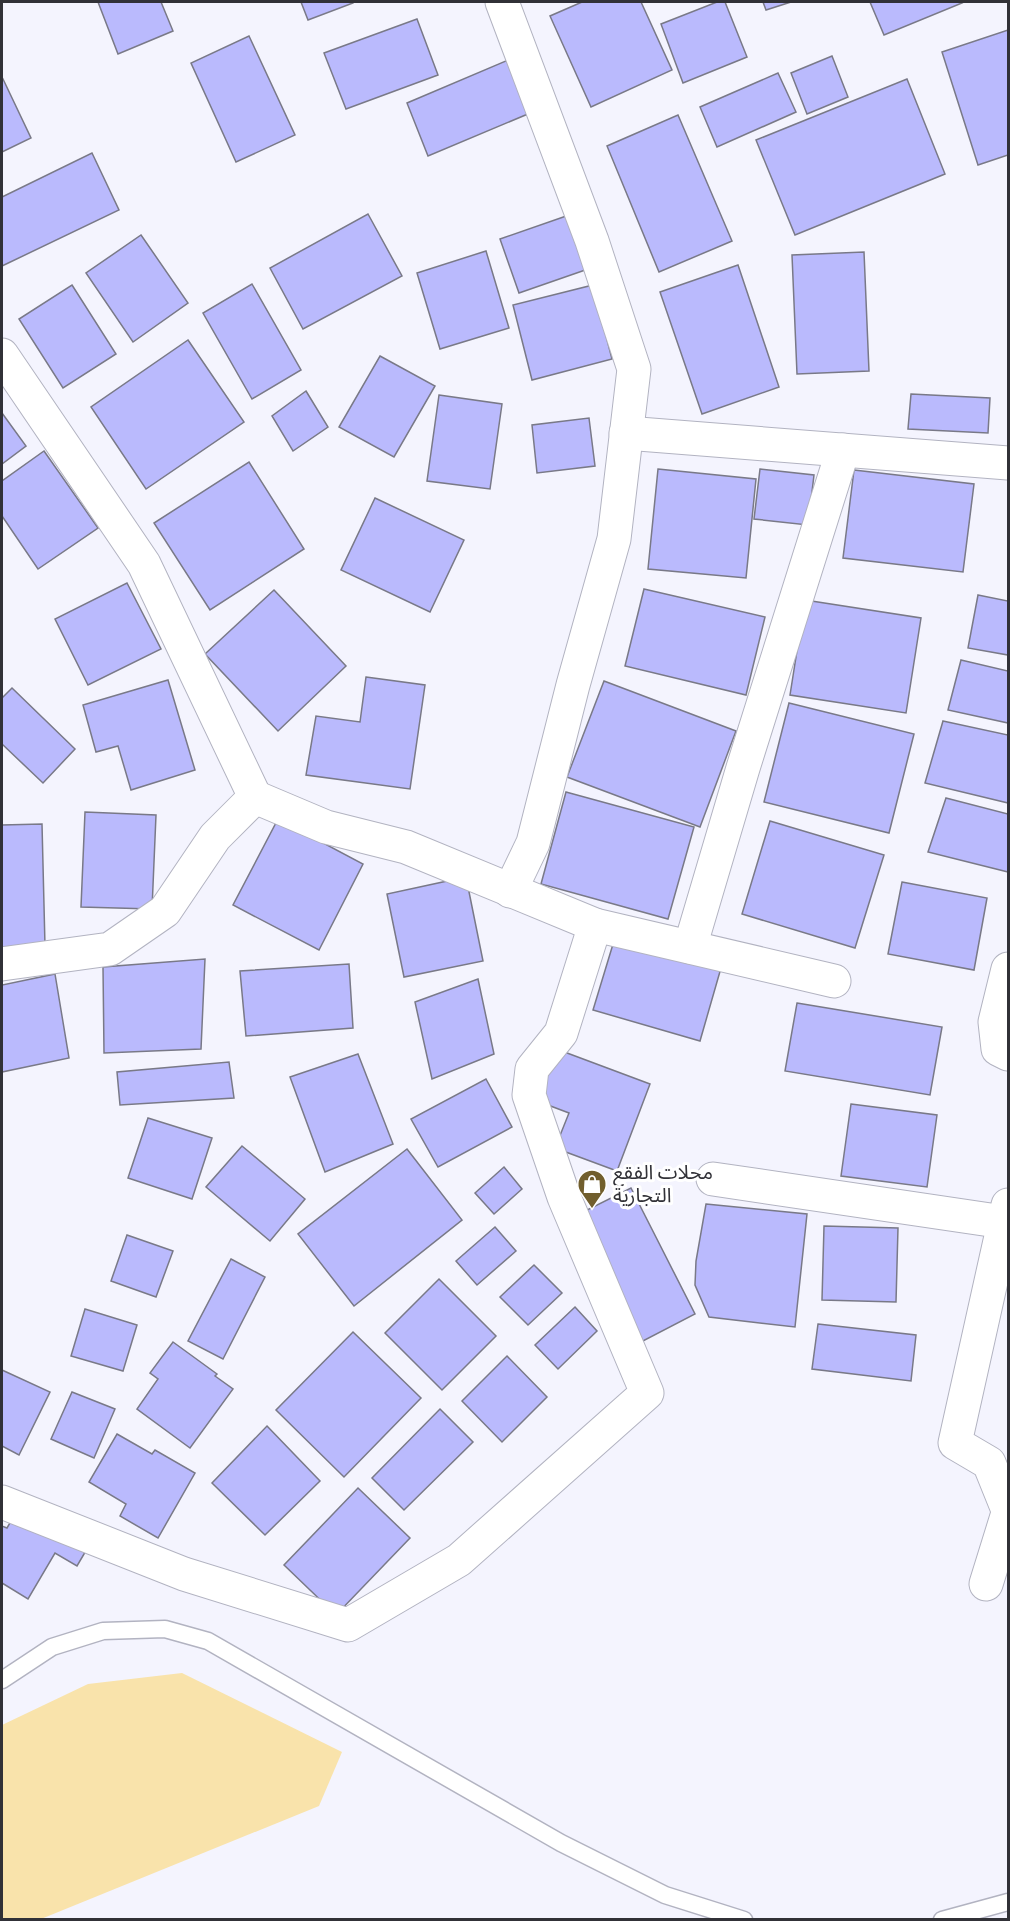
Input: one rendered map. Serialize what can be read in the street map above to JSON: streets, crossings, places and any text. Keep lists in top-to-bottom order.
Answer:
{
  "places": {
    "shop": ["محلات الفقع التجارية"]
  }
}
